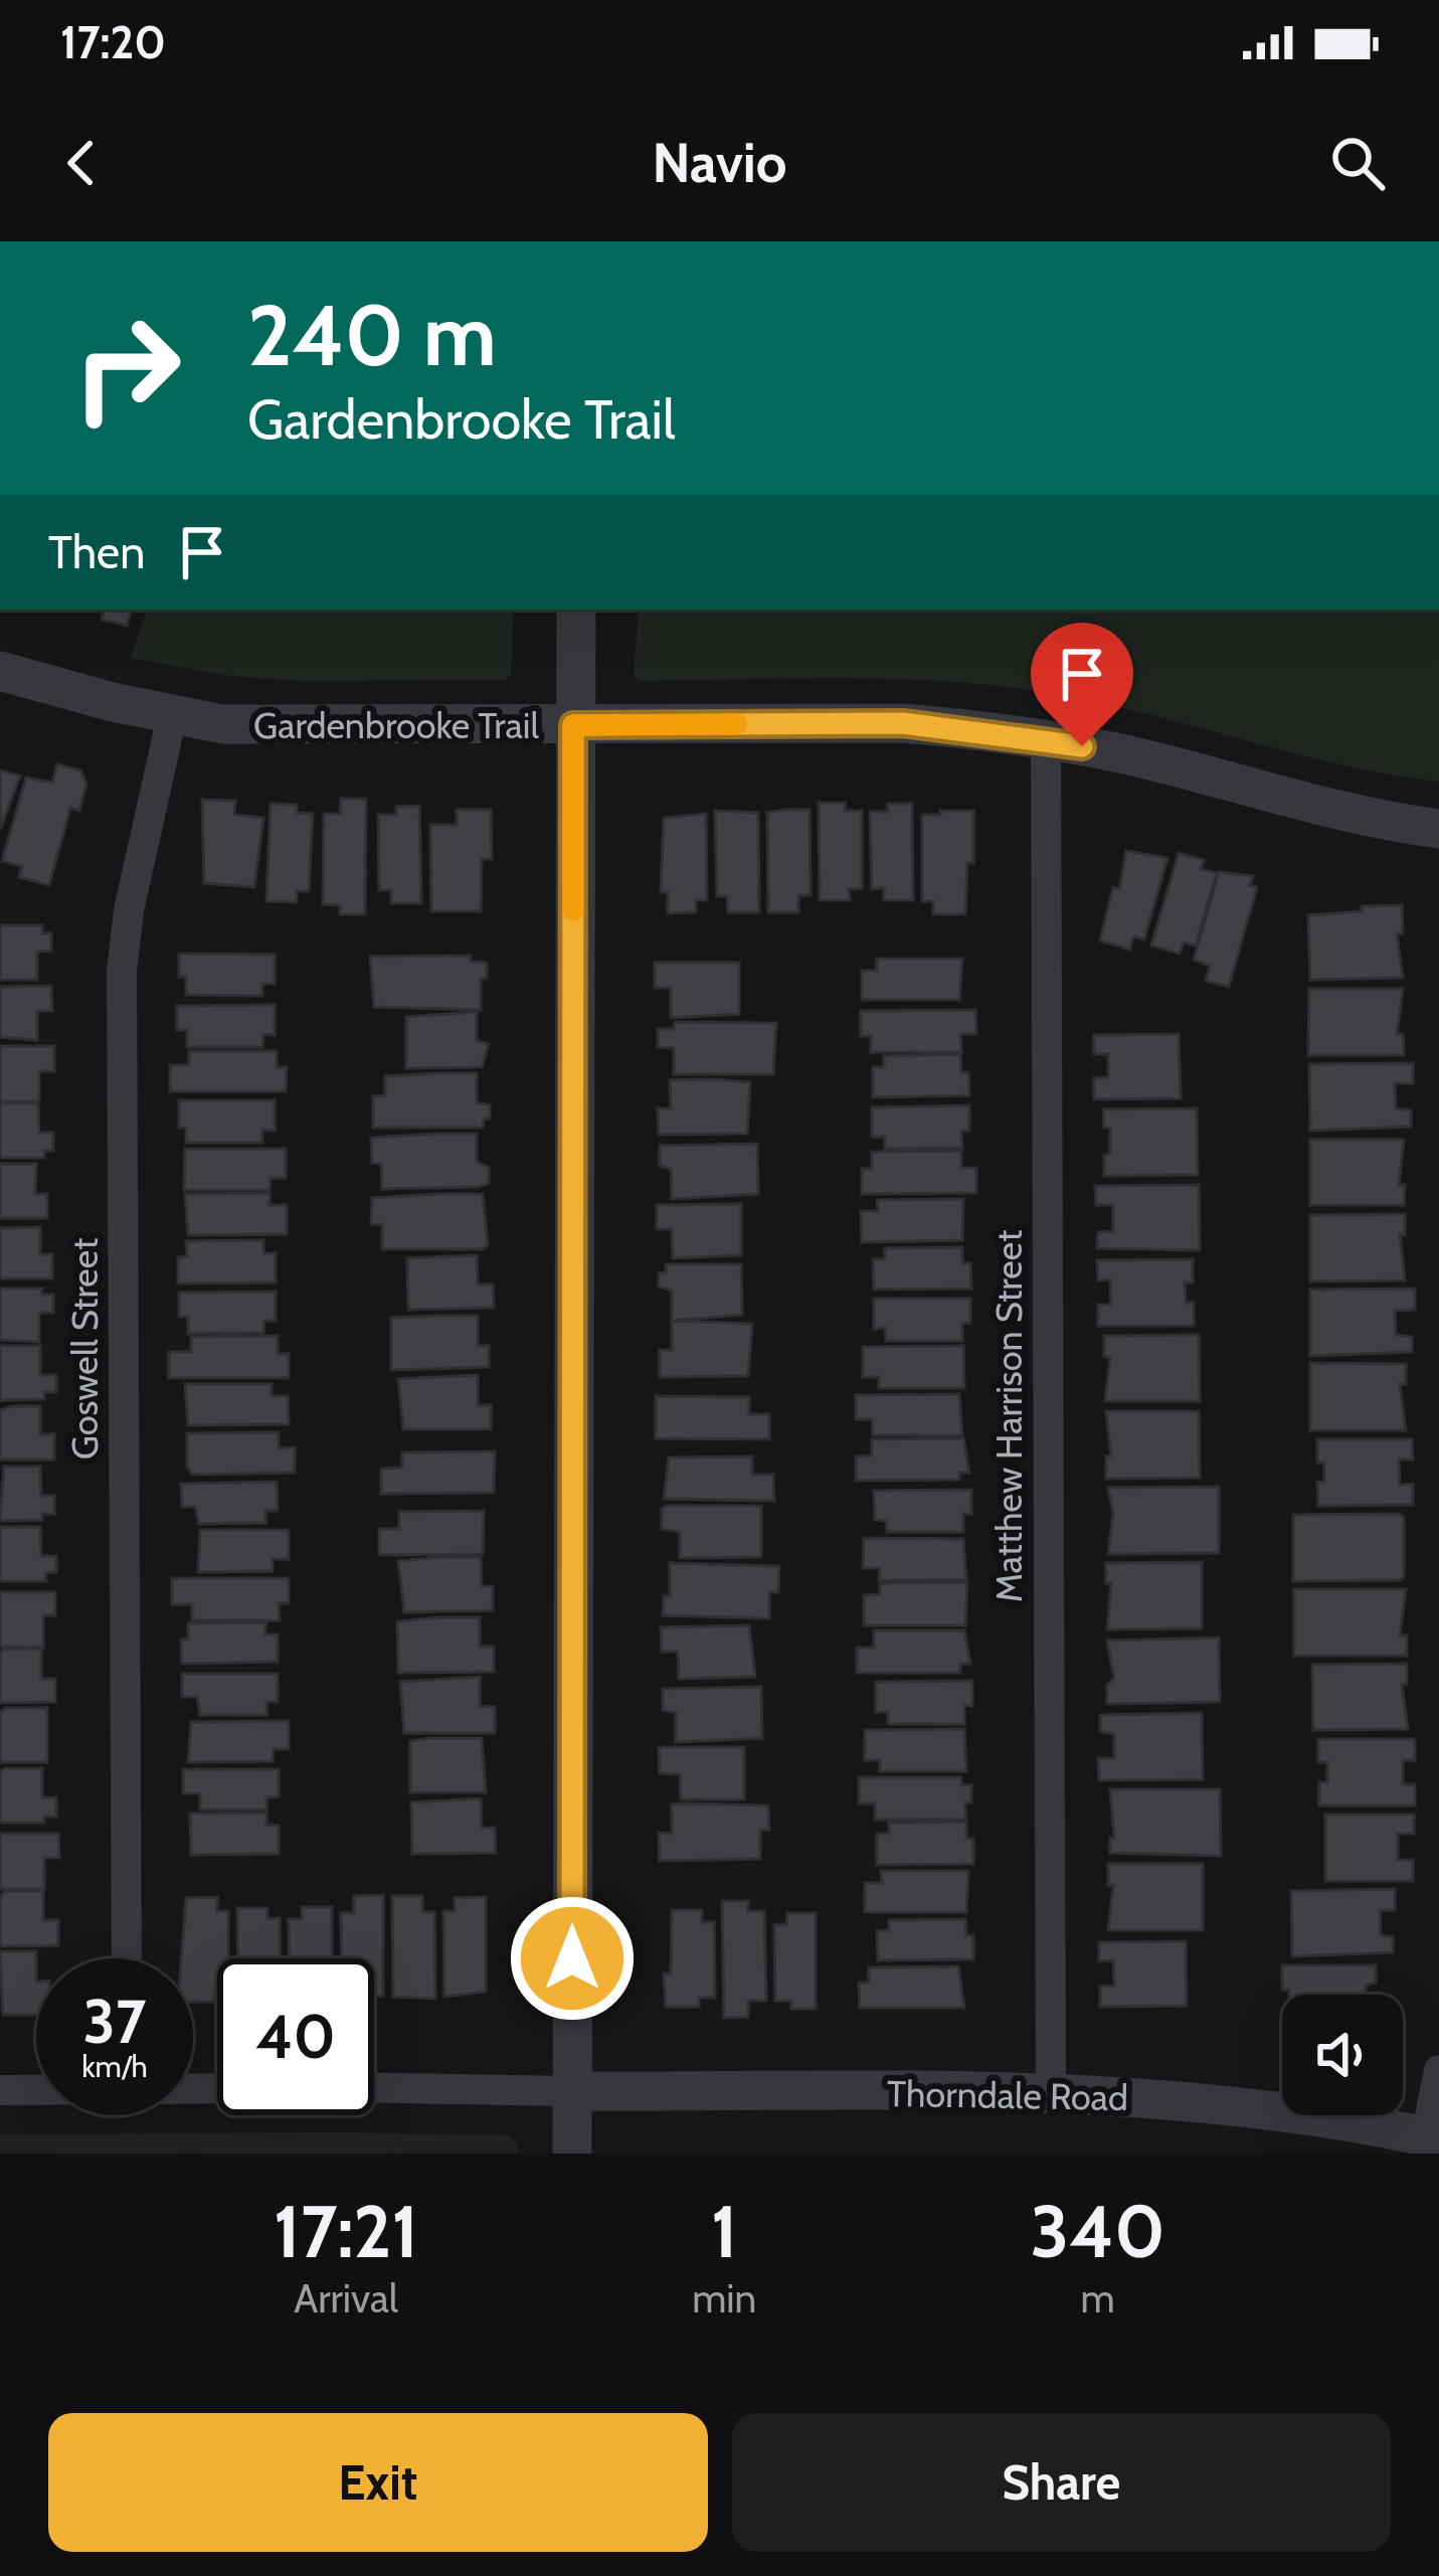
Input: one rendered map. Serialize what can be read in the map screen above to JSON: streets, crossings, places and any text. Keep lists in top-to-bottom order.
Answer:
{
  "streets": {
    "street": [
      "Gardenbrooke Trail",
      "Goswell Street",
      "Matthew Harrison Street",
      "Thorndale Road"
    ]
  },
  "crossings": [
    ["Gardenbrooke Trail", "Goswell Street"],
    ["Gardenbrooke Trail", "Matthew Harrison Street"],
    ["Matthew Harrison Street", "Thorndale Road"]
  ],
  "page": {
    "status": "17:20",
    "header": "Navio",
    "turn": ["240 m", "Gardenbrooke Trail"],
    "then": "Then",
    "speed": "37 km/h",
    "limit": "40",
    "eta": [
      "17:21",
      "Arrival",
      "1",
      "min",
      "340",
      "m"
    ],
    "buttons": ["Exit", "Share"]
  }
}
